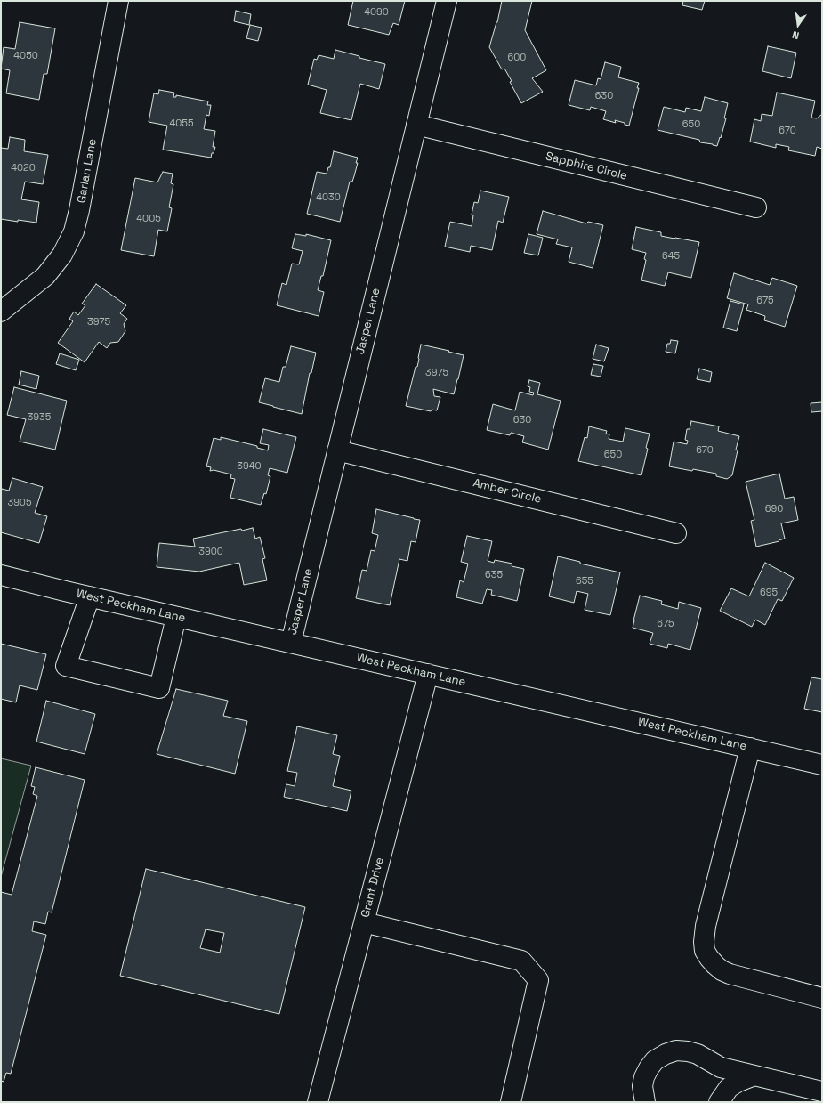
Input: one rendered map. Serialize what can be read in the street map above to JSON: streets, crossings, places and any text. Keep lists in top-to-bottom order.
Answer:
{
  "streets": {
    "street": [
      "Sapphire Circle",
      "Garlan Lane",
      "Jasper Lane",
      "Amber Circle",
      "West Peckham Lane",
      "Grant Drive"
    ]
  },
  "crossings": [
    ["Sapphire Circle", "Jasper Lane"],
    ["Jasper Lane", "Amber Circle"],
    ["Jasper Lane", "West Peckham Lane"],
    ["West Peckham Lane", "Grant Drive"]
  ],
  "house_numbers": [
    "4090",
    "4050",
    "600",
    "630",
    "4055",
    "650",
    "670",
    "4020",
    "4030",
    "4005",
    "645",
    "675",
    "3975",
    "3975",
    "3935",
    "630",
    "670",
    "650",
    "3940",
    "3905",
    "690",
    "3900",
    "635",
    "655",
    "695",
    "675"
  ],
  "north": "bottom"
}
